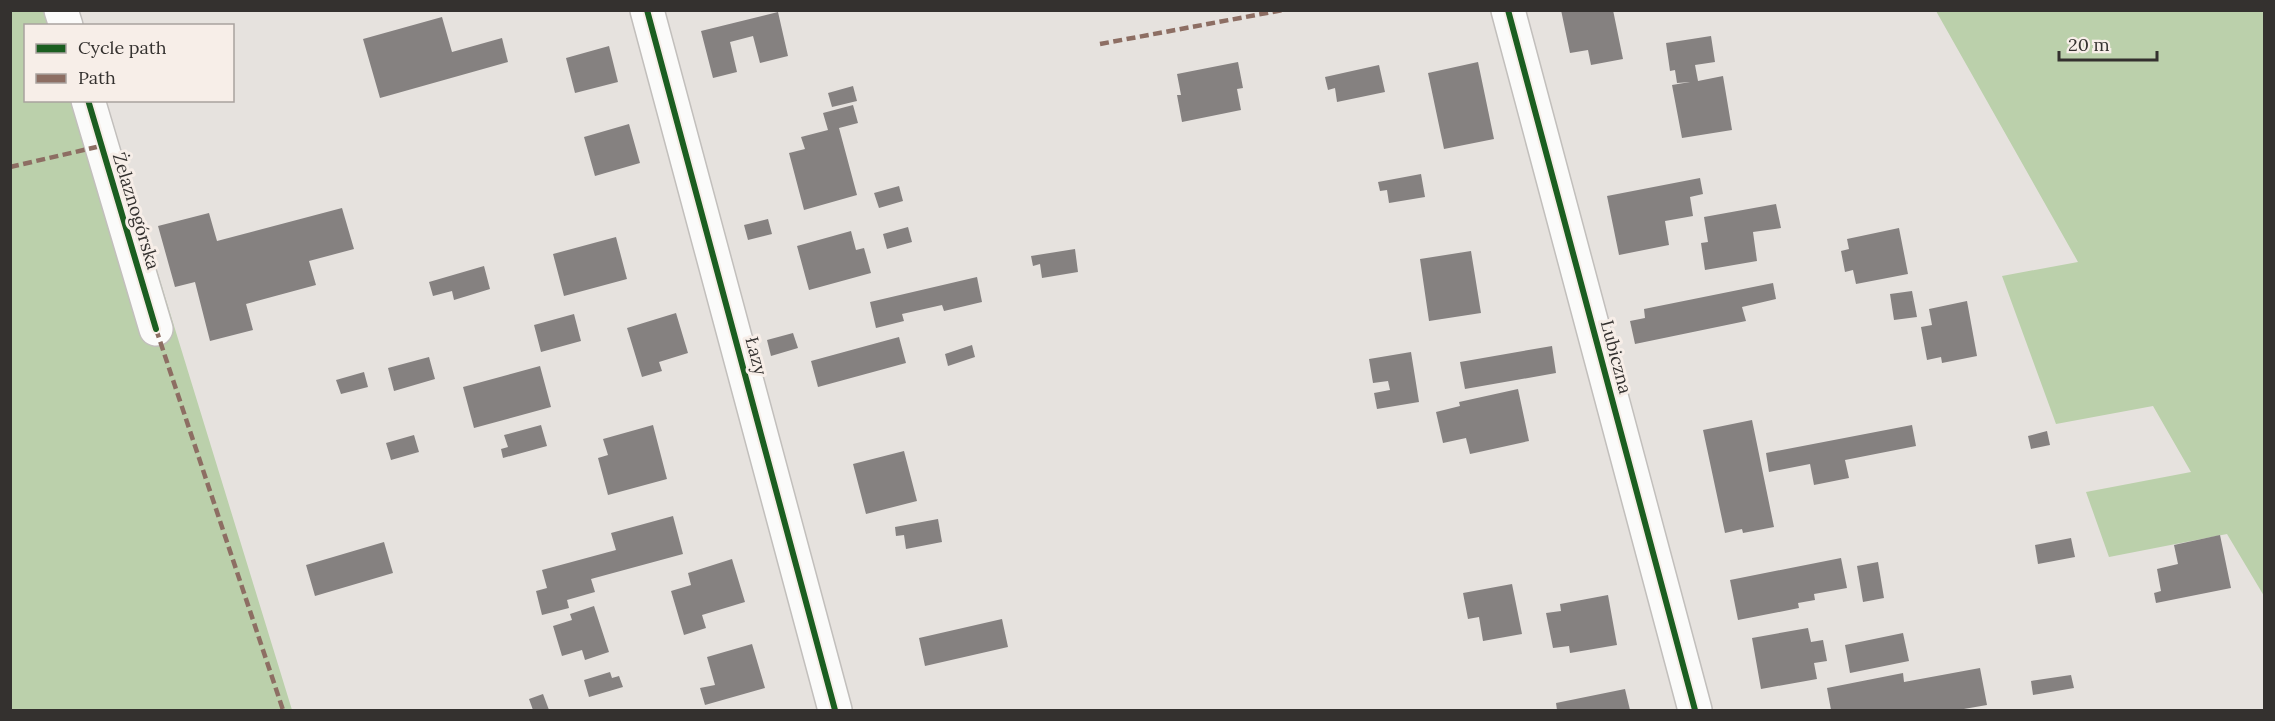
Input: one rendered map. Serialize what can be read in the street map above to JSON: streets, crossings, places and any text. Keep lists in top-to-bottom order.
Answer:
{
  "streets": {
    "street": ["Żelaznogórska", "Łazy", "Lubiczna"]
  },
  "legend": ["Cycle path", "Path"],
  "scale_bar": "20 m"
}
